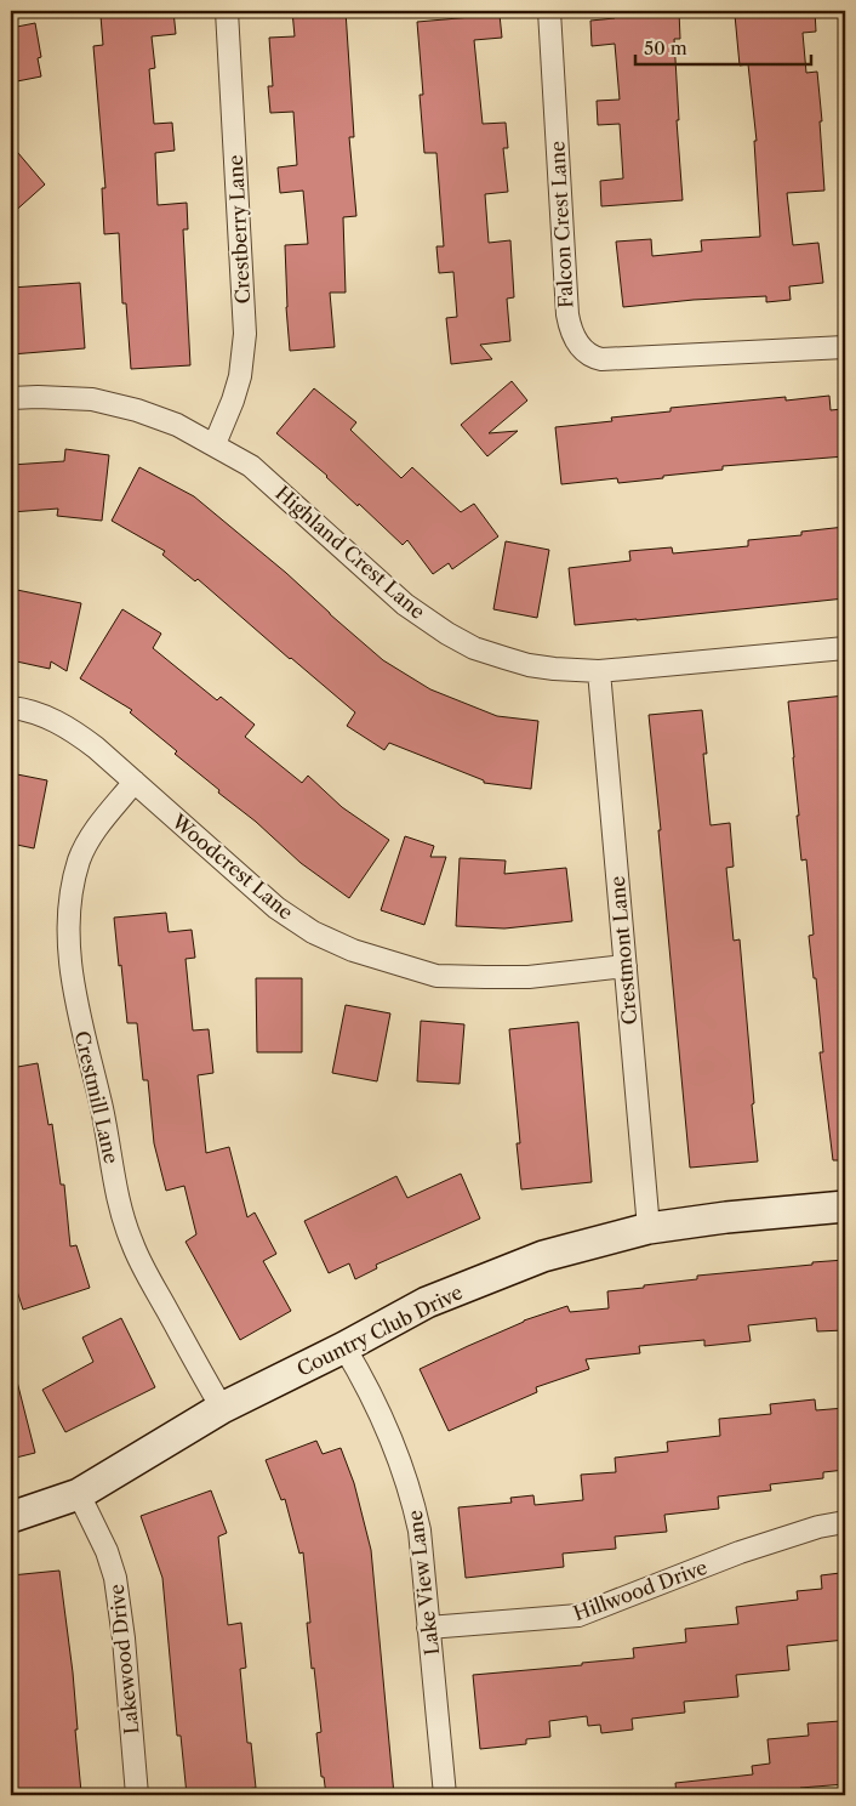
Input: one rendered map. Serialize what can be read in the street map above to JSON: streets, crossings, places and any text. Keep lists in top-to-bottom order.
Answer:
{
  "streets": {
    "street": [
      "Falcon Crest Lane",
      "Crestberry Lane",
      "Highland Crest Lane",
      "Woodcrest Lane",
      "Crestmont Lane",
      "Crestmill Lane",
      "Country Club Drive",
      "Lake View Lane",
      "Hillwood Drive",
      "Lakewood Drive"
    ]
  },
  "crossings": [
    ["Crestberry Lane", "Highland Crest Lane"],
    ["Highland Crest Lane", "Crestmont Lane"],
    ["Woodcrest Lane", "Crestmont Lane"],
    ["Woodcrest Lane", "Crestmill Lane"],
    ["Crestmont Lane", "Country Club Drive"],
    ["Crestmill Lane", "Country Club Drive"],
    ["Country Club Drive", "Lake View Lane"],
    ["Country Club Drive", "Lakewood Drive"],
    ["Lake View Lane", "Hillwood Drive"]
  ],
  "scale_bar": "50 m"
}
